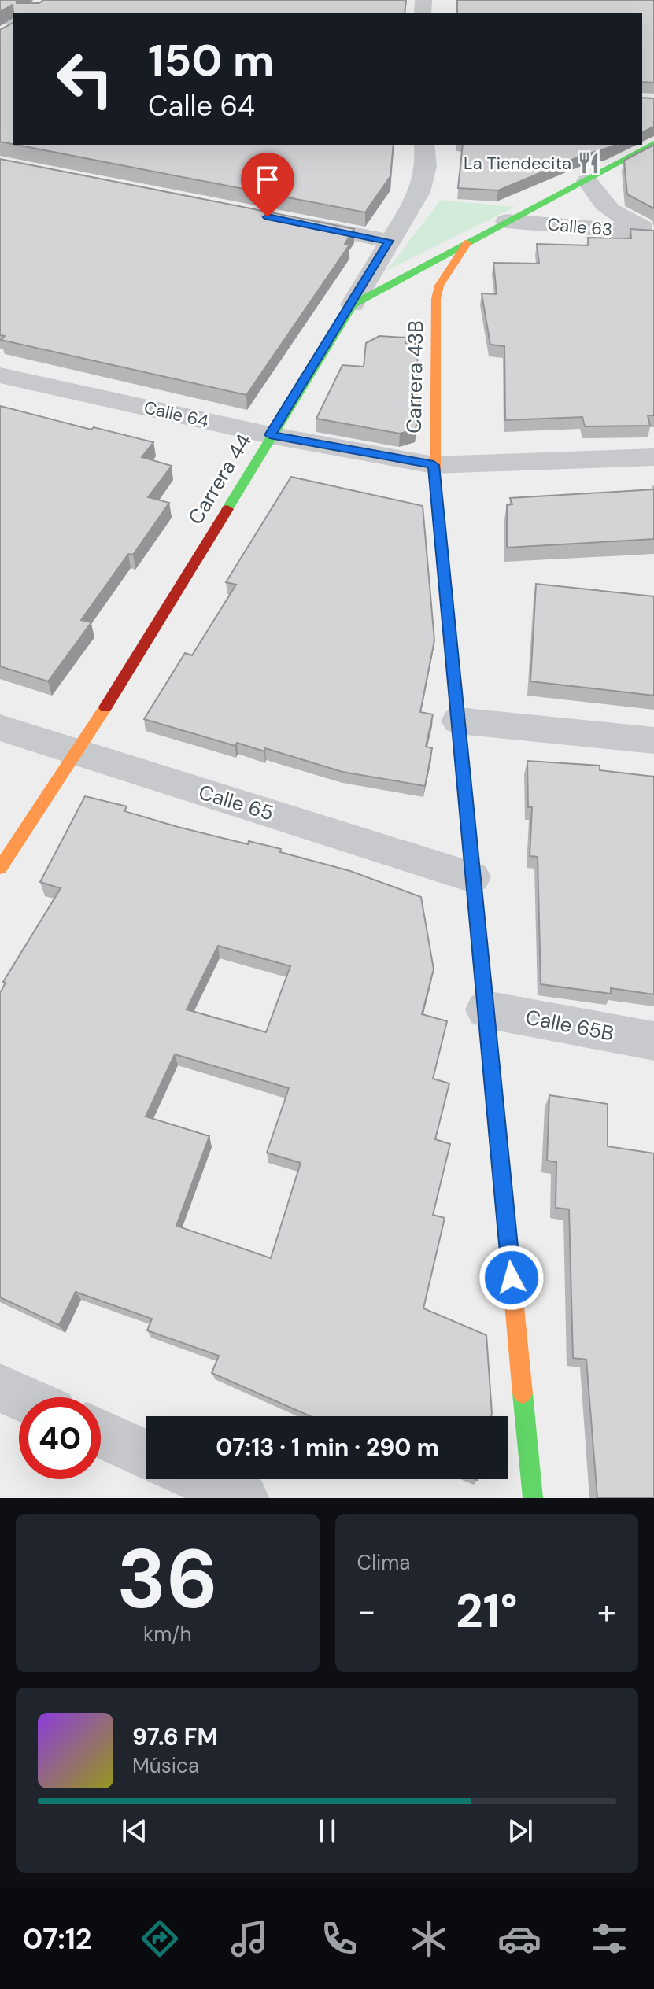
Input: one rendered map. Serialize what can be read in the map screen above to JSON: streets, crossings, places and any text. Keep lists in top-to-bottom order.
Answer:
{
  "streets": {
    "street": [
      "Calle 63",
      "Carrera 43B",
      "Calle 64",
      "Carrera 44",
      "Calle 65",
      "Calle 65B"
    ]
  },
  "crossings": [
    ["Calle 63", "Carrera 44"],
    ["Carrera 43B", "Calle 64"],
    ["Carrera 43B", "Carrera 44"],
    ["Carrera 43B", "Calle 65"],
    ["Carrera 43B", "Calle 65B"],
    ["Calle 64", "Carrera 44"],
    ["Carrera 44", "Calle 65"]
  ],
  "places": {
    "restaurant": ["La Tiendecita"]
  },
  "page": {
    "turn": ["150 m", "Calle 64"],
    "limit": "40",
    "trip": "07:13 · 1 min · 290 m",
    "tile": [
      ["36", "km/h"],
      "Clima"
    ],
    "heat": ["−", "21°", "+"],
    "song": ["97.6 FM", "Música"],
    "tabs": "07:12"
  }
}
